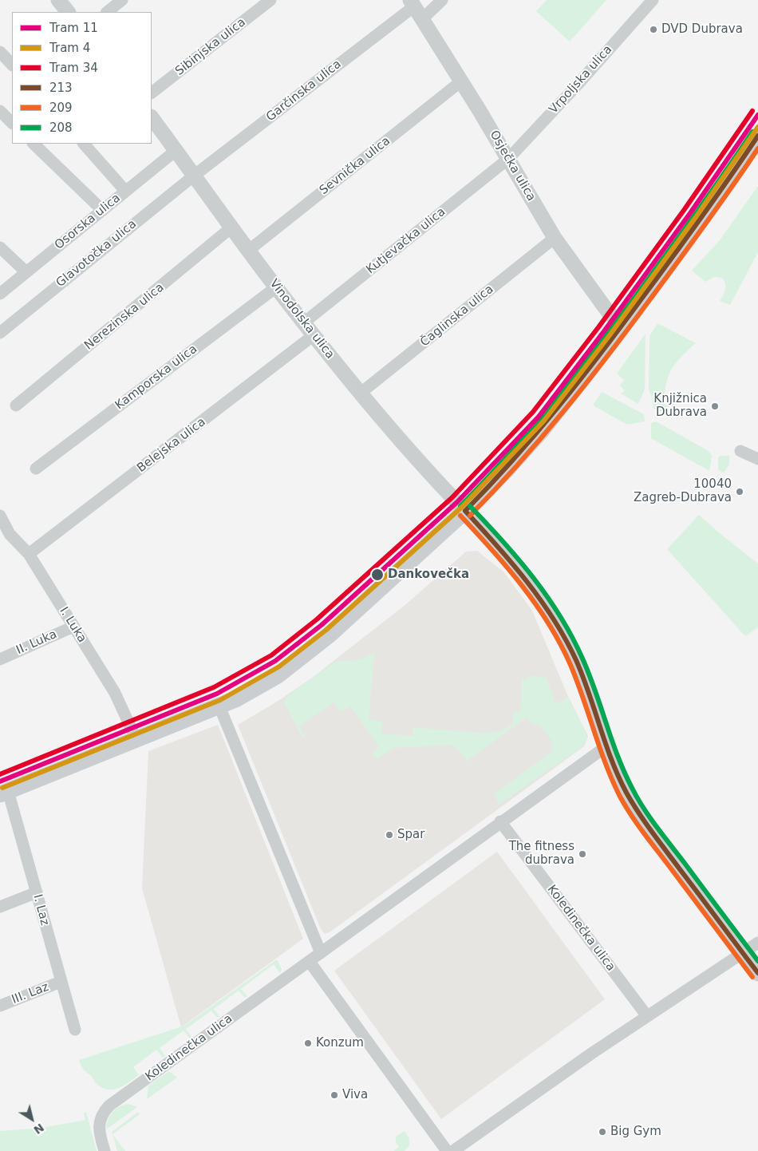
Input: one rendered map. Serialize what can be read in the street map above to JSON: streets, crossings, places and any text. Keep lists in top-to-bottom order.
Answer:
{
  "streets": {
    "street": [
      "Sibinjska ulica",
      "Vrpoljska ulica",
      "Garčinska ulica",
      "Sevnička ulica",
      "Osječka ulica",
      "Osorska ulica",
      "Kutjevačka ulica",
      "Glavotočka ulica",
      "Čaglinska ulica",
      "Nerezinska ulica",
      "Vinodolska ulica",
      "Kamporska ulica",
      "Belejska ulica",
      "I. Luka",
      "II. Luka",
      "I. Laz",
      "Koledinečka ulica",
      "III. Laz"
    ]
  },
  "crossings": [
    ["Vrpoljska ulica", "Osječka ulica"],
    ["Vrpoljska ulica", "Kutjevačka ulica"],
    ["Garčinska ulica", "Osječka ulica"],
    ["Garčinska ulica", "Glavotočka ulica"],
    ["Garčinska ulica", "Vinodolska ulica"],
    ["Sevnička ulica", "Osječka ulica"],
    ["Sevnička ulica", "Vinodolska ulica"],
    ["Osječka ulica", "Kutjevačka ulica"],
    ["Osječka ulica", "Čaglinska ulica"],
    ["Osorska ulica", "Vinodolska ulica"],
    ["Kutjevačka ulica", "Vinodolska ulica"],
    ["Glavotočka ulica", "Vinodolska ulica"],
    ["Čaglinska ulica", "Vinodolska ulica"],
    ["Nerezinska ulica", "Vinodolska ulica"],
    ["Vinodolska ulica", "Kamporska ulica"],
    ["Vinodolska ulica", "Belejska ulica"],
    ["Belejska ulica", "I. Luka"],
    ["I. Luka", "II. Luka"],
    ["I. Laz", "III. Laz"]
  ],
  "places": [
    "DVD Dubrava",
    "Knjižnica Dubrava",
    "10040 Zagreb-Dubrava",
    "Dankovečka",
    "Spar",
    "The fitness dubrava",
    "Konzum",
    "Viva",
    "Big Gym"
  ],
  "lines": [
    "tram line 34",
    "tram line 11",
    "tram line 4",
    "transit line 208",
    "transit line 213",
    "transit line 209"
  ],
  "legend": [
    "Tram 11",
    "Tram 4",
    "Tram 34",
    "213",
    "209",
    "208"
  ],
  "north": "bottom right"
}
